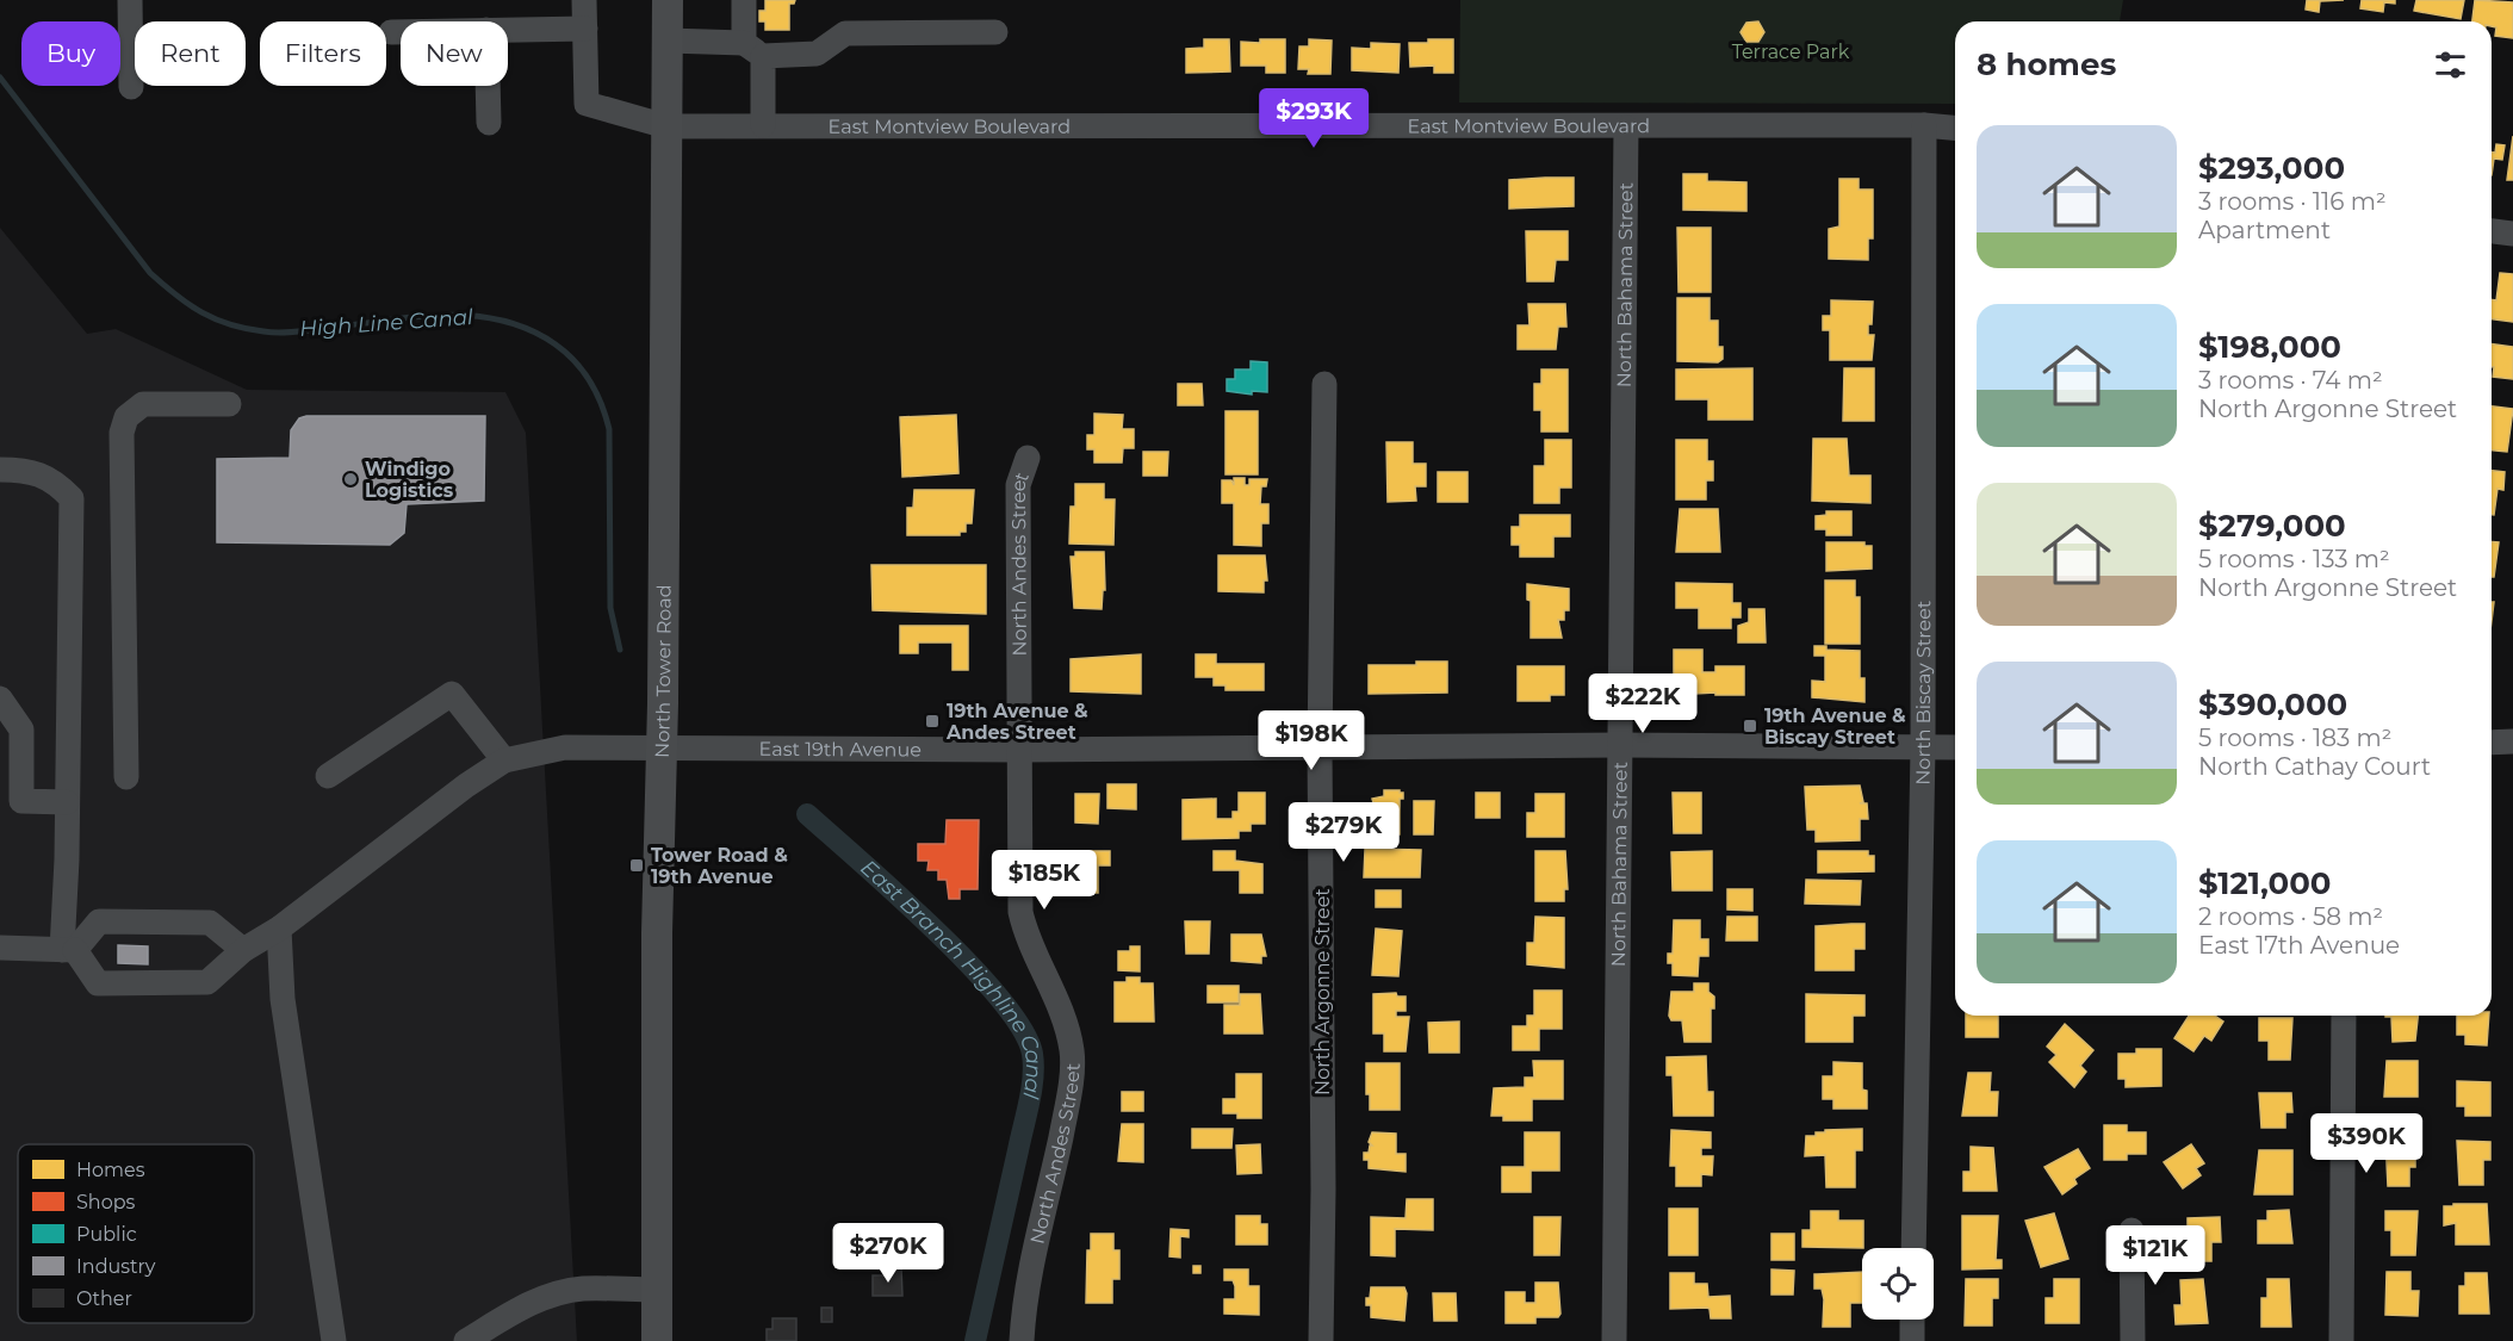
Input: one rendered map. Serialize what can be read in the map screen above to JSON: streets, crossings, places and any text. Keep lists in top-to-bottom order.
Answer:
{
  "streets": {
    "main road": ["North Tower Road"],
    "street": [
      "East Montview Boulevard",
      "North Bahama Street",
      "North Andes Street",
      "North Biscay Street",
      "East 19th Avenue",
      "North Argonne Street"
    ]
  },
  "crossings": [
    ["East Montview Boulevard", "North Bahama Street"],
    ["East Montview Boulevard", "North Tower Road"],
    ["East Montview Boulevard", "North Biscay Street"],
    ["North Bahama Street", "East 19th Avenue"],
    ["North Andes Street", "East 19th Avenue"],
    ["North Tower Road", "East 19th Avenue"],
    ["North Biscay Street", "East 19th Avenue"],
    ["East 19th Avenue", "North Argonne Street"]
  ],
  "water": ["High Line Canal", "East Branch Highline Canal"],
  "parks": ["Terrace Park"],
  "places": {
    "other": ["Windigo Logistics"],
    "transit": ["19th Avenue & Andes Street", "19th Avenue & Biscay Street", "Tower Road & 19th Avenue"]
  },
  "legend": [
    "Homes",
    "Shops",
    "Public",
    "Industry",
    "Other"
  ],
  "page": {
    "chip": [
      "Buy",
      "Rent",
      "Filters",
      "New"
    ],
    "heading": "8 homes",
    "price": [
      "$293K",
      "$222K",
      "$198K",
      "$279K",
      "$185K",
      "$390K",
      "$270K",
      "$121K"
    ],
    "list": [
      {
        "name": "$293,000",
        "note": "3 rooms · 116 m² · Apartment"
      },
      {
        "name": "$198,000",
        "note": "3 rooms · 74 m² · North Argonne Street"
      },
      {
        "name": "$279,000",
        "note": "5 rooms · 133 m² · North Argonne Street"
      },
      {
        "name": "$390,000",
        "note": "5 rooms · 183 m² · North Cathay Court"
      },
      {
        "name": "$121,000",
        "note": "2 rooms · 58 m² · East 17th Avenue"
      }
    ]
  }
}
